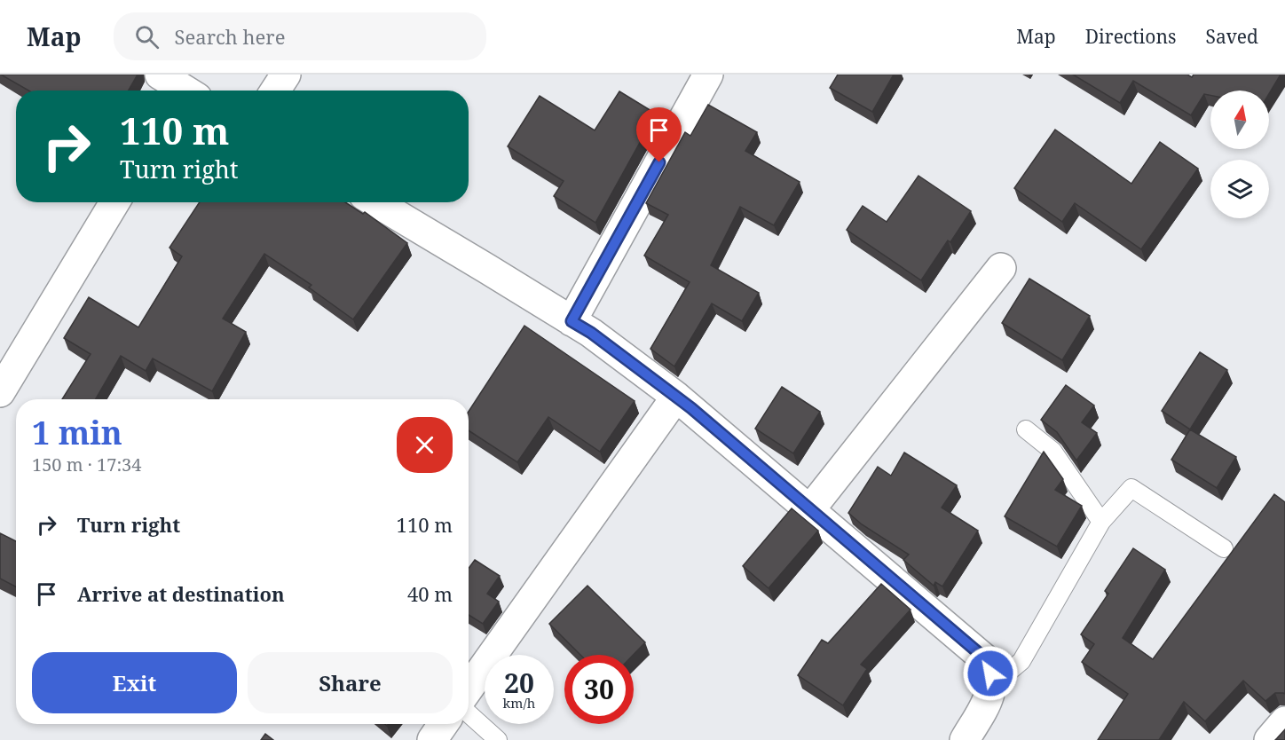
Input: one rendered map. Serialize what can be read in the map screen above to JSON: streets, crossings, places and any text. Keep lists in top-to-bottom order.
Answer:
{
  "north": "top",
  "page": {
    "header": "Map",
    "search": "Search here",
    "nav": ["Map", "Directions", "Saved"],
    "turn": ["110 m", "Turn right"],
    "heading": ["1 min", "150 m · 17:34"],
    "list": [
      {
        "name": "Turn right",
        "value": "110 m"
      },
      {
        "name": "Arrive at destination",
        "value": "40 m"
      }
    ],
    "buttons": ["Exit", "Share"],
    "speed": "20 km/h",
    "limit": "30"
  }
}
